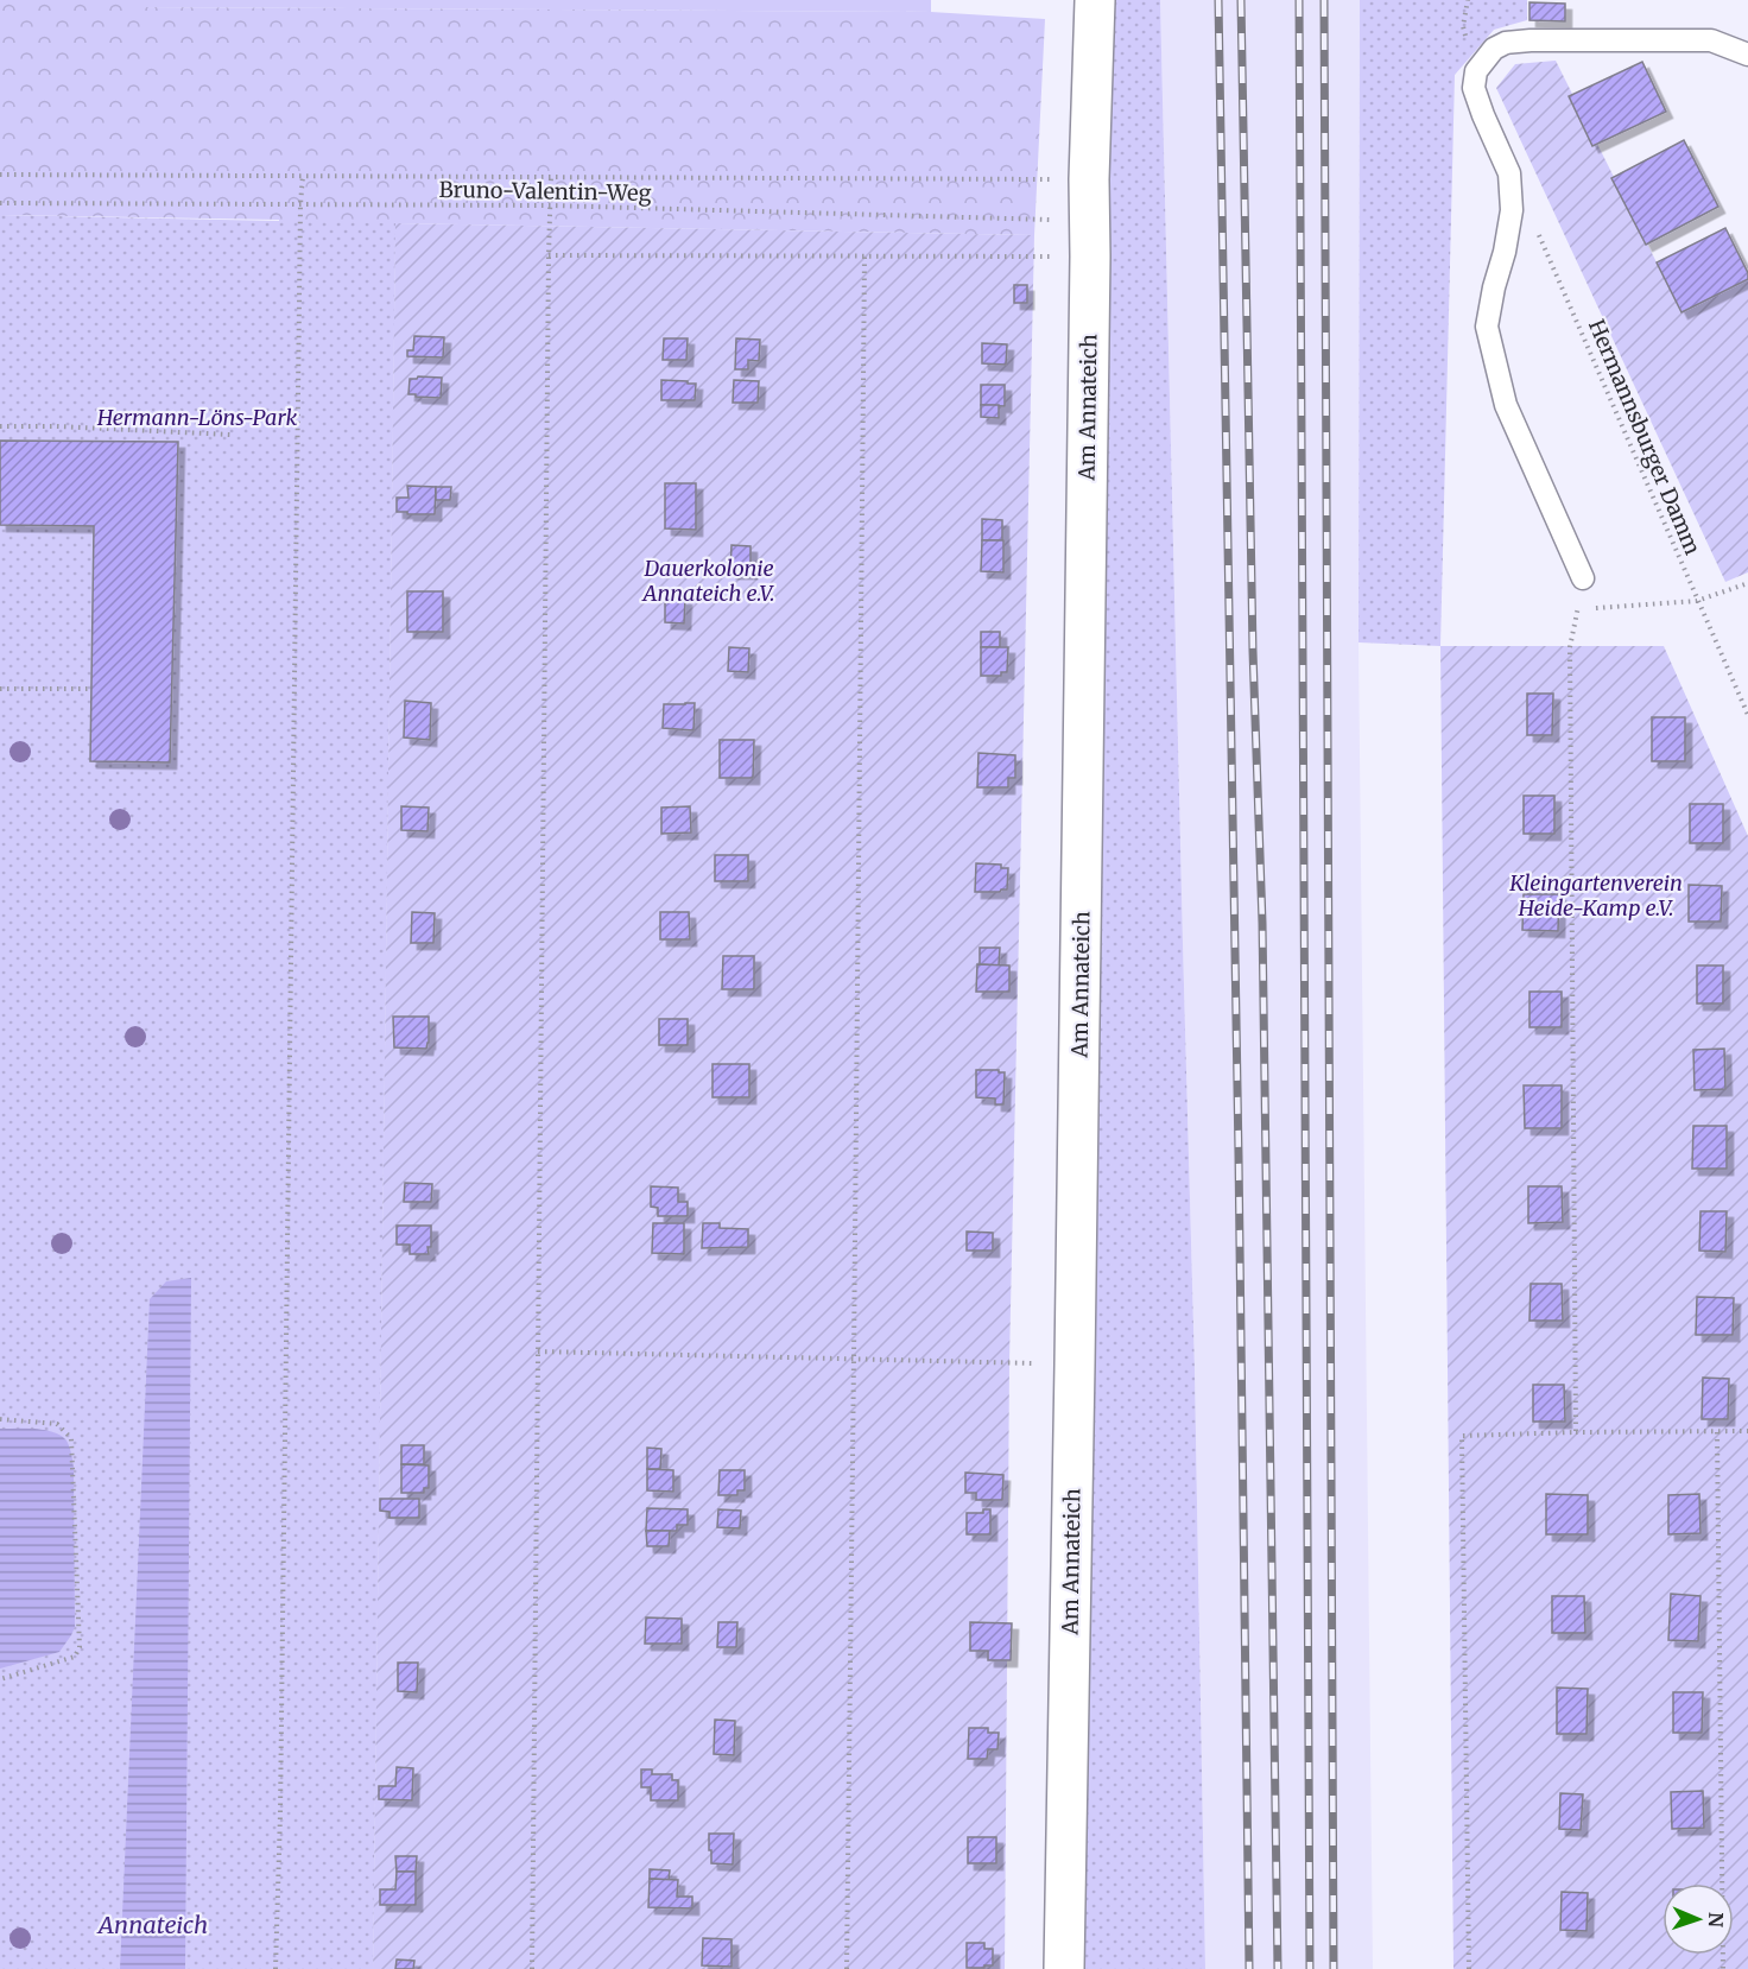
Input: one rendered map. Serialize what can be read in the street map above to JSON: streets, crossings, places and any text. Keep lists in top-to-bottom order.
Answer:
{
  "streets": {
    "street": ["Am Annateich"],
    "path": ["Bruno-Valentin-Weg", "Hermannsburger Damm"]
  },
  "crossings": [
    ["Bruno-Valentin-Weg", "Am Annateich"]
  ],
  "water": ["Annateich"],
  "parks": ["Hermann-Löns-Park", "Dauerkolonie Annateich e.V.", "Kleingartenverein Heide-Kamp e.V."],
  "north": "right"
}
